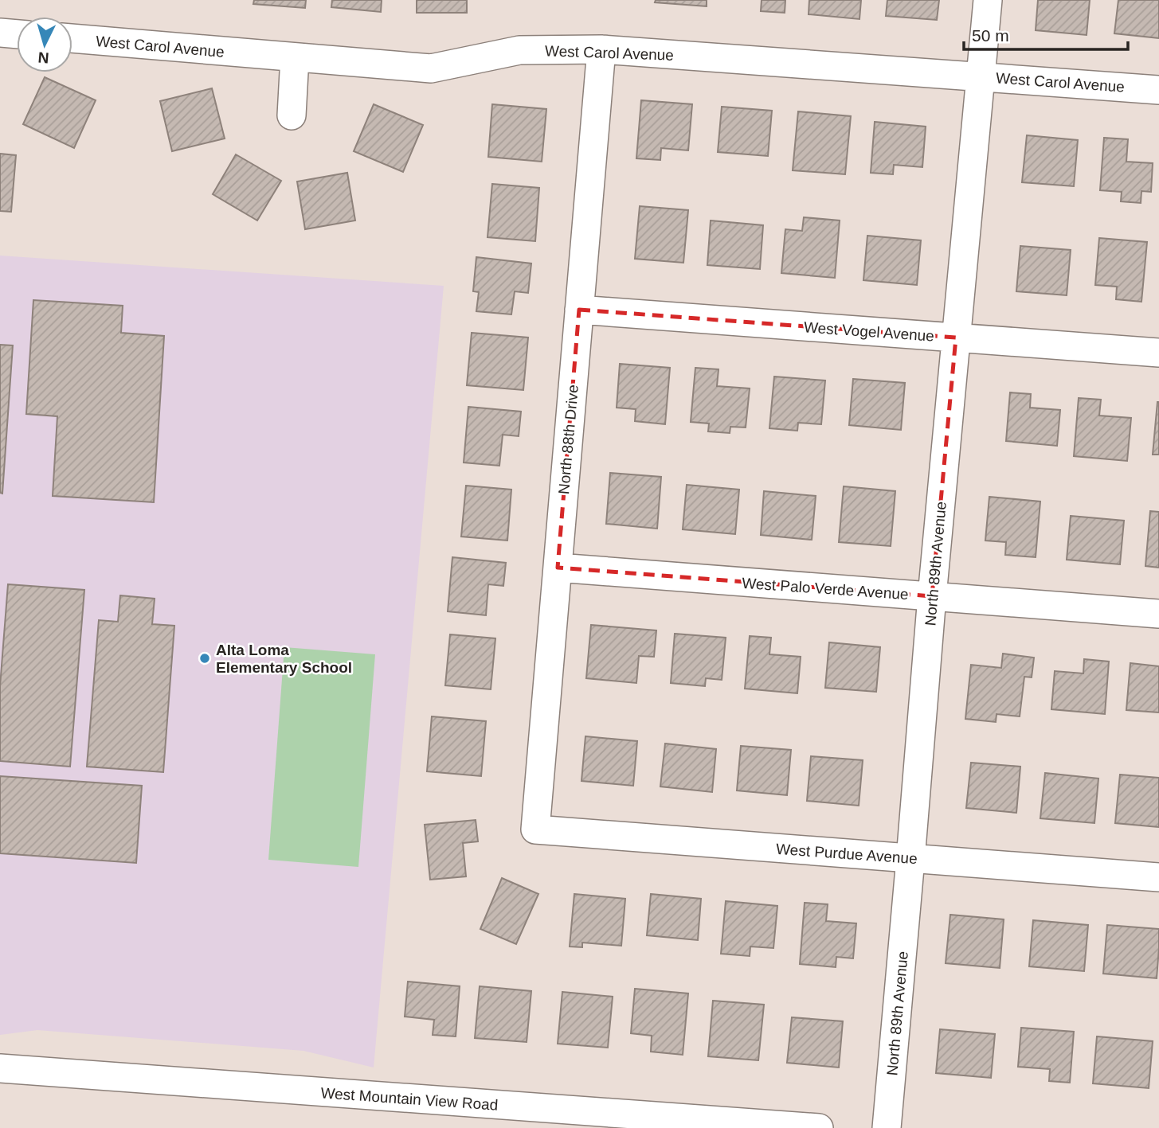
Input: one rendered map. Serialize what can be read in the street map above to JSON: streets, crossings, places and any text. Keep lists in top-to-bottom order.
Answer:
{
  "streets": {
    "street": [
      "West Carol Avenue",
      "West Vogel Avenue",
      "North 88th Drive",
      "North 89th Avenue",
      "West Palo Verde Avenue",
      "West Purdue Avenue",
      "West Mountain View Road"
    ]
  },
  "crossings": [
    ["West Carol Avenue", "North 88th Drive"],
    ["West Carol Avenue", "North 89th Avenue"],
    ["West Vogel Avenue", "North 88th Drive"],
    ["West Vogel Avenue", "North 89th Avenue"],
    ["North 88th Drive", "West Palo Verde Avenue"],
    ["North 88th Drive", "West Purdue Avenue"],
    ["North 89th Avenue", "West Palo Verde Avenue"],
    ["North 89th Avenue", "West Purdue Avenue"]
  ],
  "places": ["Alta Loma Elementary School"],
  "scale_bar": "50 m",
  "north": "bottom"
}
